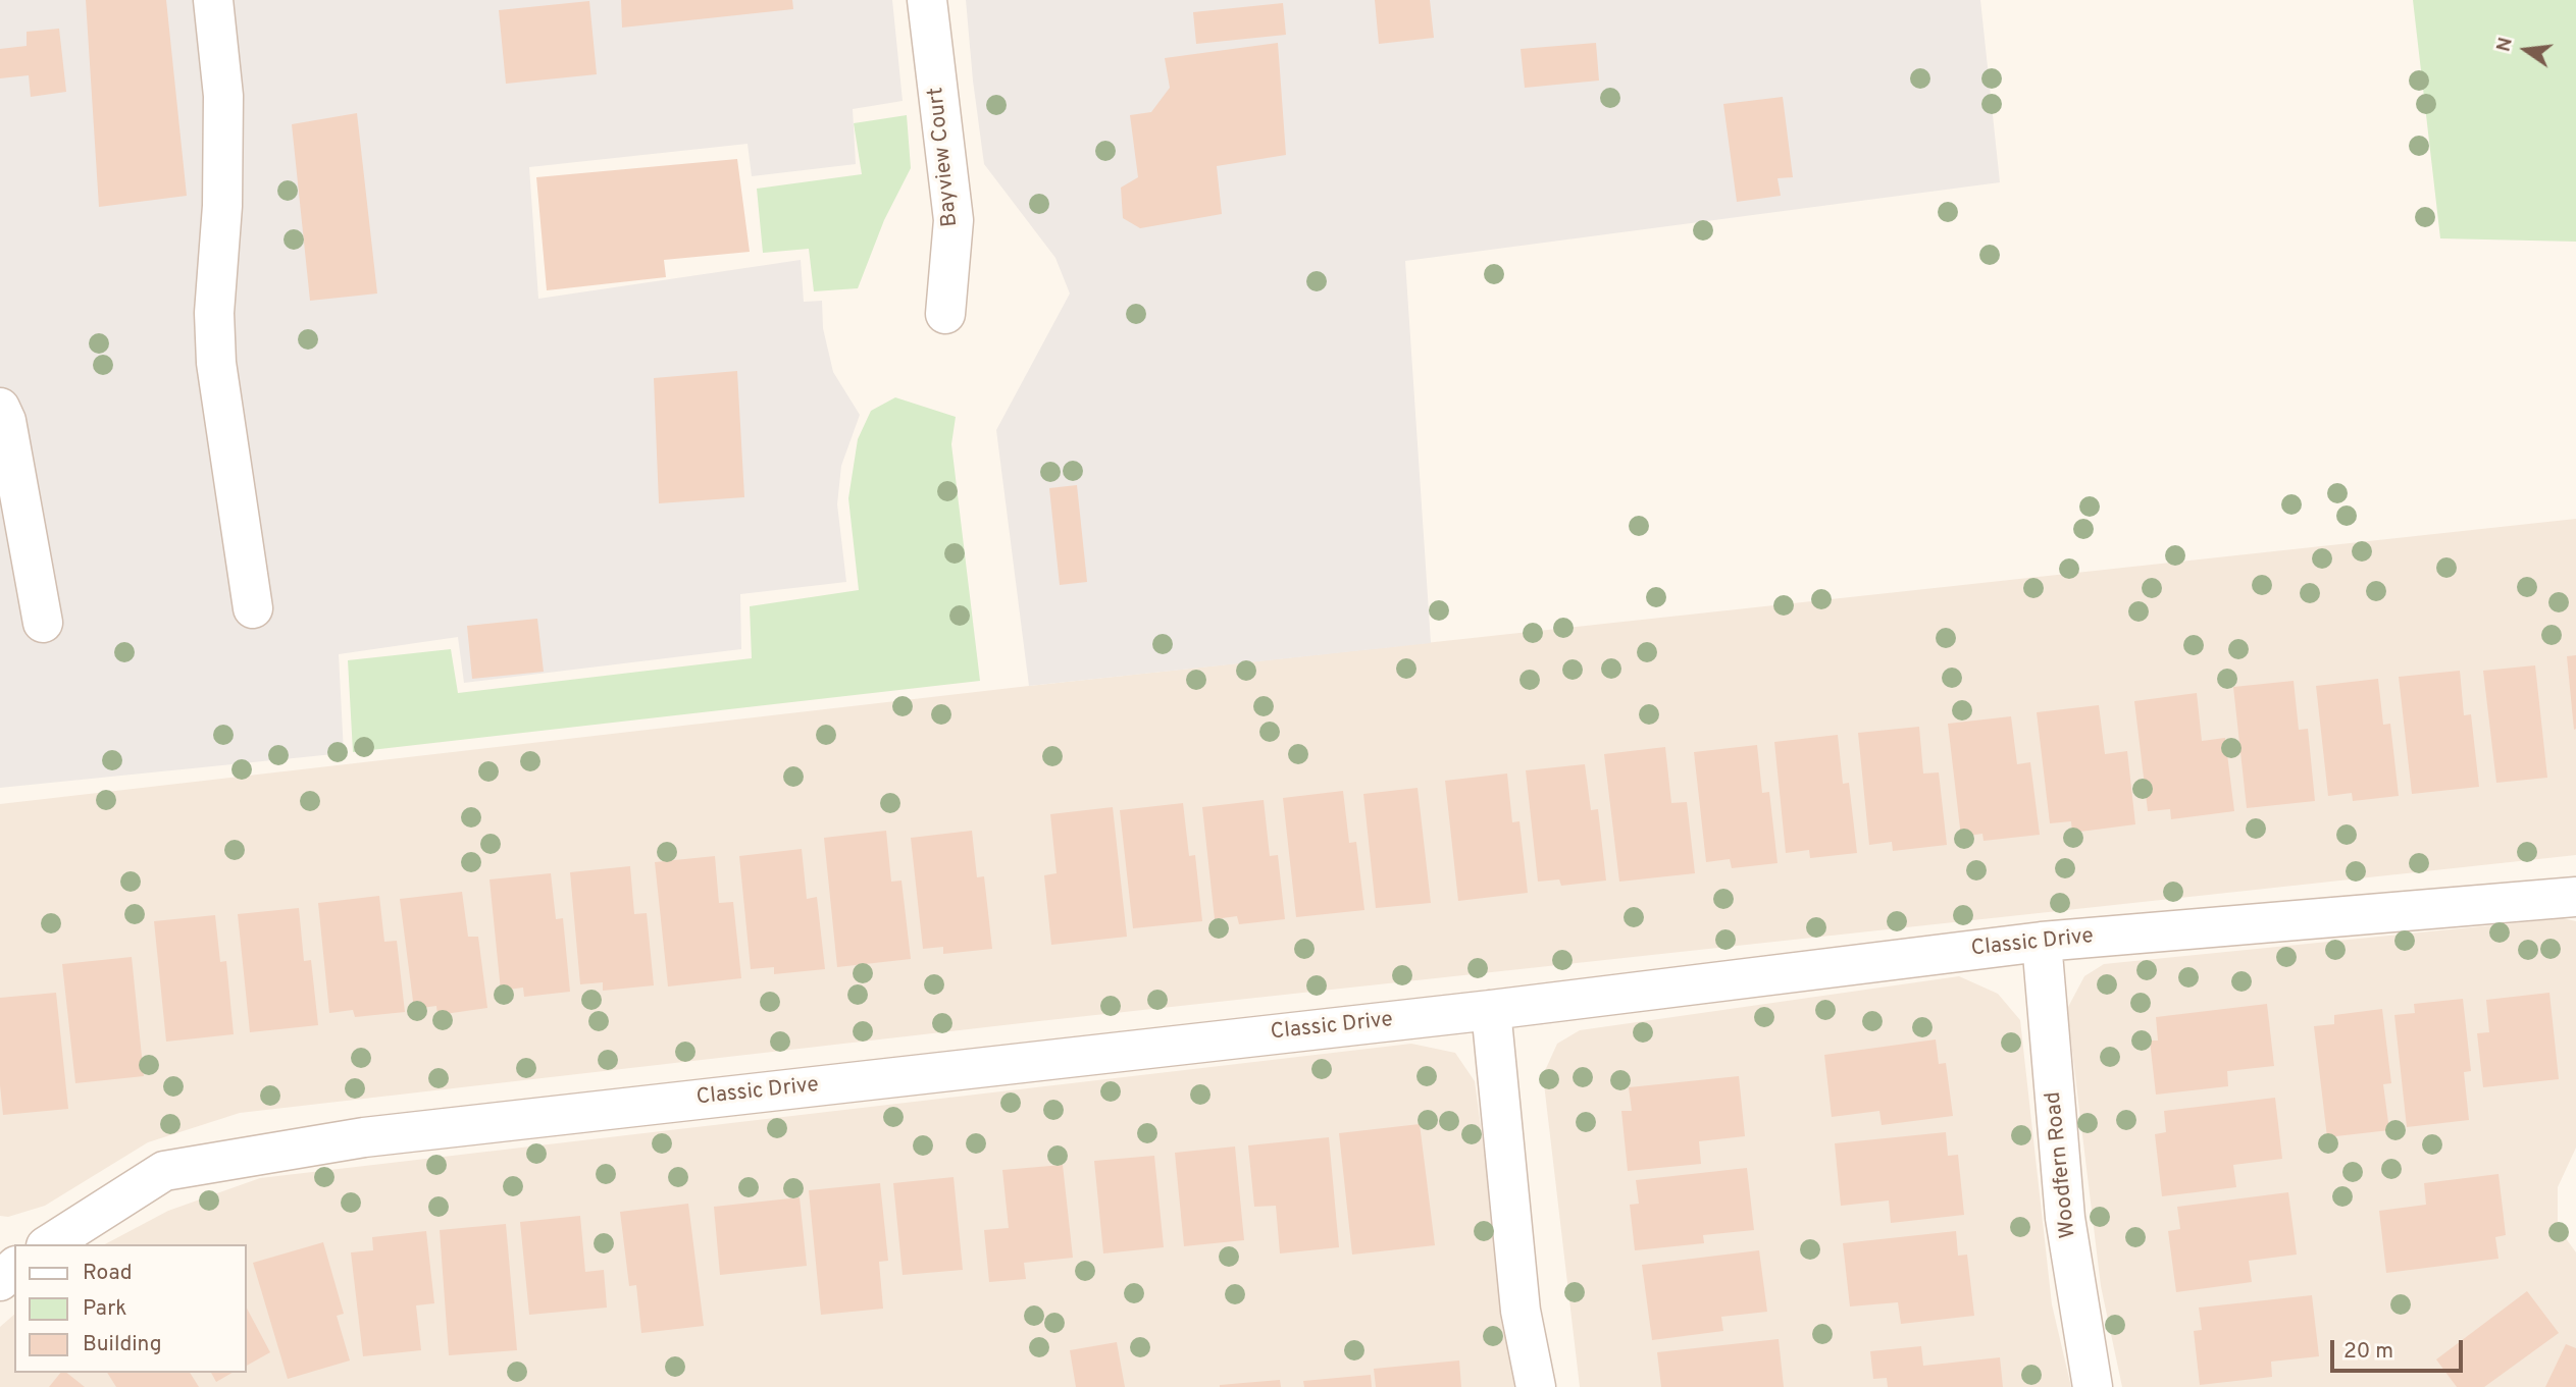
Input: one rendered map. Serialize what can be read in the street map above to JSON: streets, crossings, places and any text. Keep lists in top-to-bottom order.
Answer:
{
  "streets": {
    "street": ["Bayview Court", "Classic Drive", "Woodfern Road"]
  },
  "crossings": [
    ["Classic Drive", "Woodfern Road"]
  ],
  "legend": ["Road", "Park", "Building"],
  "scale_bar": "20 m",
  "north": "left"
}
